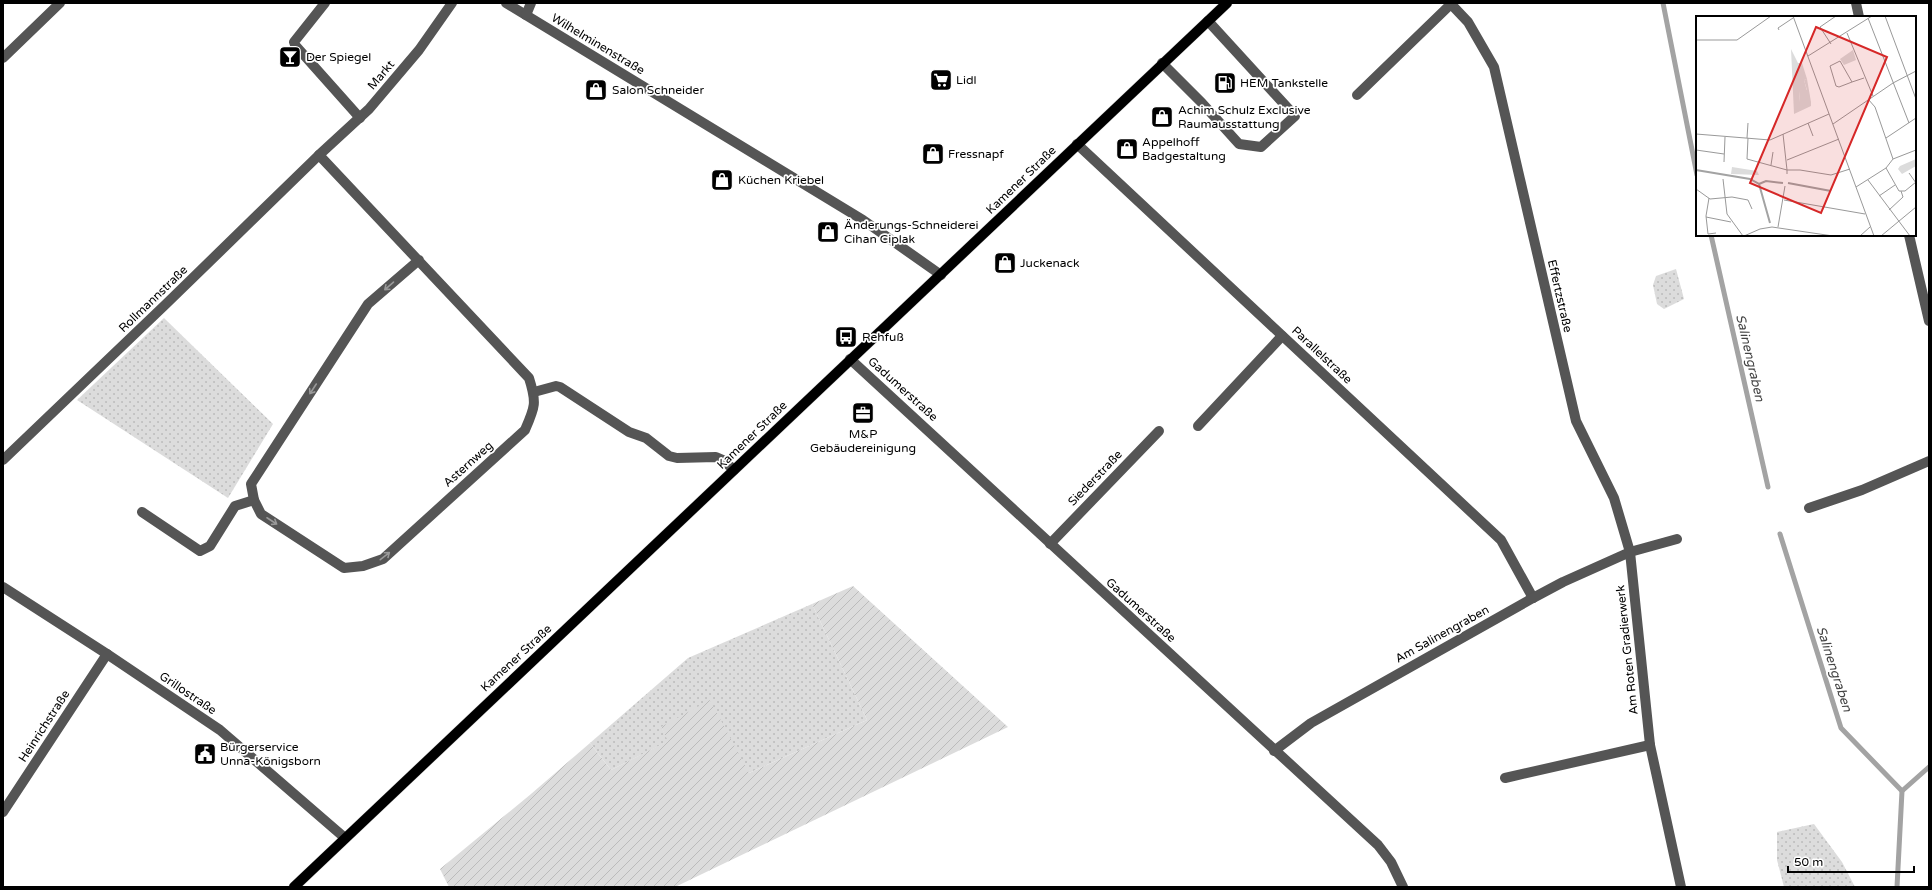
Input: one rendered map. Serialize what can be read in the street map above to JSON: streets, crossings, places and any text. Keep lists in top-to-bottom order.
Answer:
{
  "streets": {
    "main road": ["Kamener Straße"],
    "street": [
      "Wilhelminenstraße",
      "Markt",
      "Effertzstraße",
      "Rollmannstraße",
      "Parallelstraße",
      "Gadumerstraße",
      "Asternweg",
      "Siederstraße",
      "Am Salinengraben",
      "Am Roten Gradierwerk",
      "Grillostraße",
      "Heinrichstraße"
    ]
  },
  "crossings": [
    ["Wilhelminenstraße", "Kamener Straße"],
    ["Markt", "Rollmannstraße"],
    ["Markt", "Asternweg"],
    ["Kamener Straße", "Parallelstraße"],
    ["Kamener Straße", "Gadumerstraße"],
    ["Kamener Straße", "Grillostraße"],
    ["Effertzstraße", "Am Salinengraben"],
    ["Effertzstraße", "Am Roten Gradierwerk"],
    ["Rollmannstraße", "Asternweg"],
    ["Parallelstraße", "Am Salinengraben"],
    ["Gadumerstraße", "Siederstraße"],
    ["Gadumerstraße", "Am Salinengraben"],
    ["Am Salinengraben", "Am Roten Gradierwerk"],
    ["Grillostraße", "Heinrichstraße"]
  ],
  "water": ["Salinengraben"],
  "places": {
    "bar": ["Der Spiegel"],
    "supermarket": ["Lidl"],
    "fuel station": ["HEM Tankstelle"],
    "shop": [
      "Salon Schneider",
      "Achim Schulz Exclusive Raumausstattung",
      "Appelhoff Badgestaltung",
      "Fressnapf",
      "Küchen Kriebel",
      "Änderungs-Schneiderei Cihan Ciplak",
      "Juckenack"
    ],
    "bus stop": ["Rehfuß"],
    "office": ["M&P Gebäudereinigung"],
    "public building": ["Bürgerservice Unna-Königsborn"]
  },
  "scale_bar": "50 m"
}
